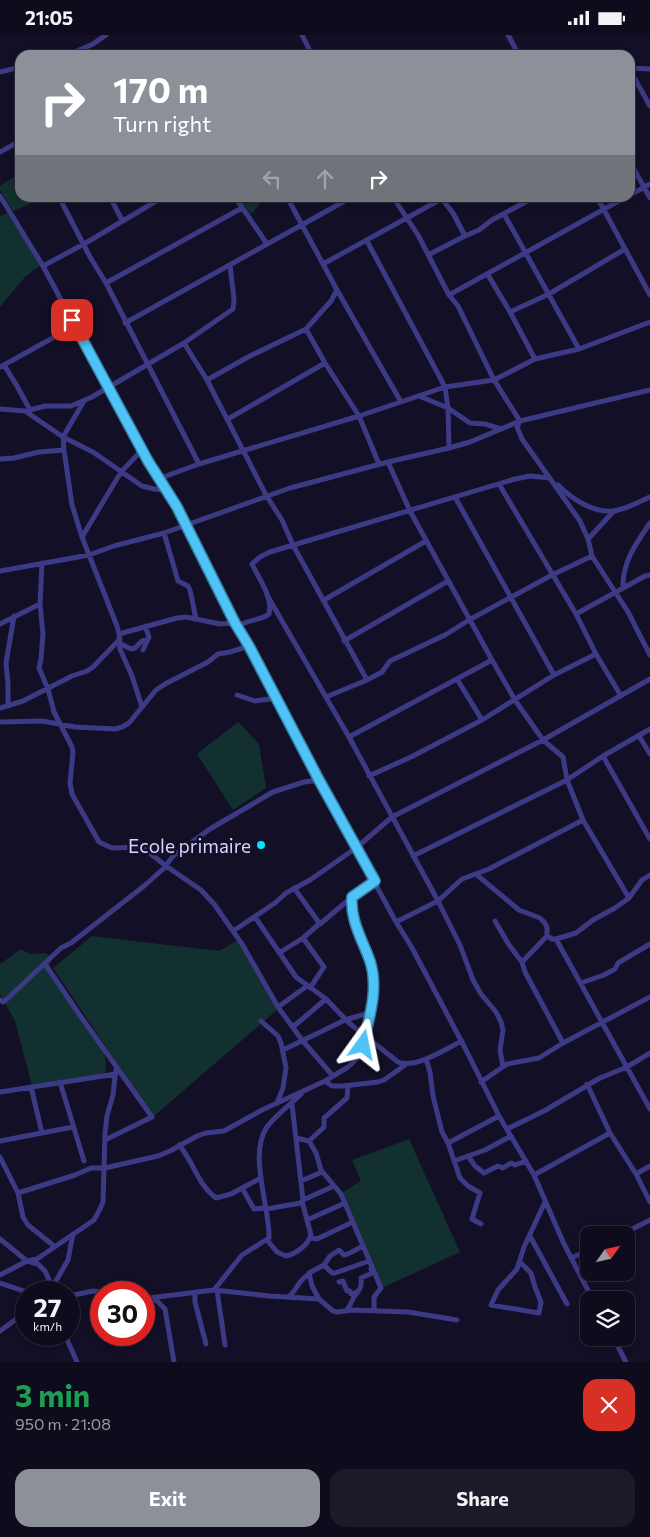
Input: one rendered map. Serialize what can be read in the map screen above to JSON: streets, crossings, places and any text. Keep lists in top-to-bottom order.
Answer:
{
  "places": ["Ecole primaire"],
  "north": "top right",
  "page": {
    "status": "21:05",
    "turn": ["170 m", "Turn right"],
    "speed": "27 km/h",
    "limit": "30",
    "heading": ["3 min", "950 m · 21:08"],
    "buttons": ["Exit", "Share"]
  }
}
